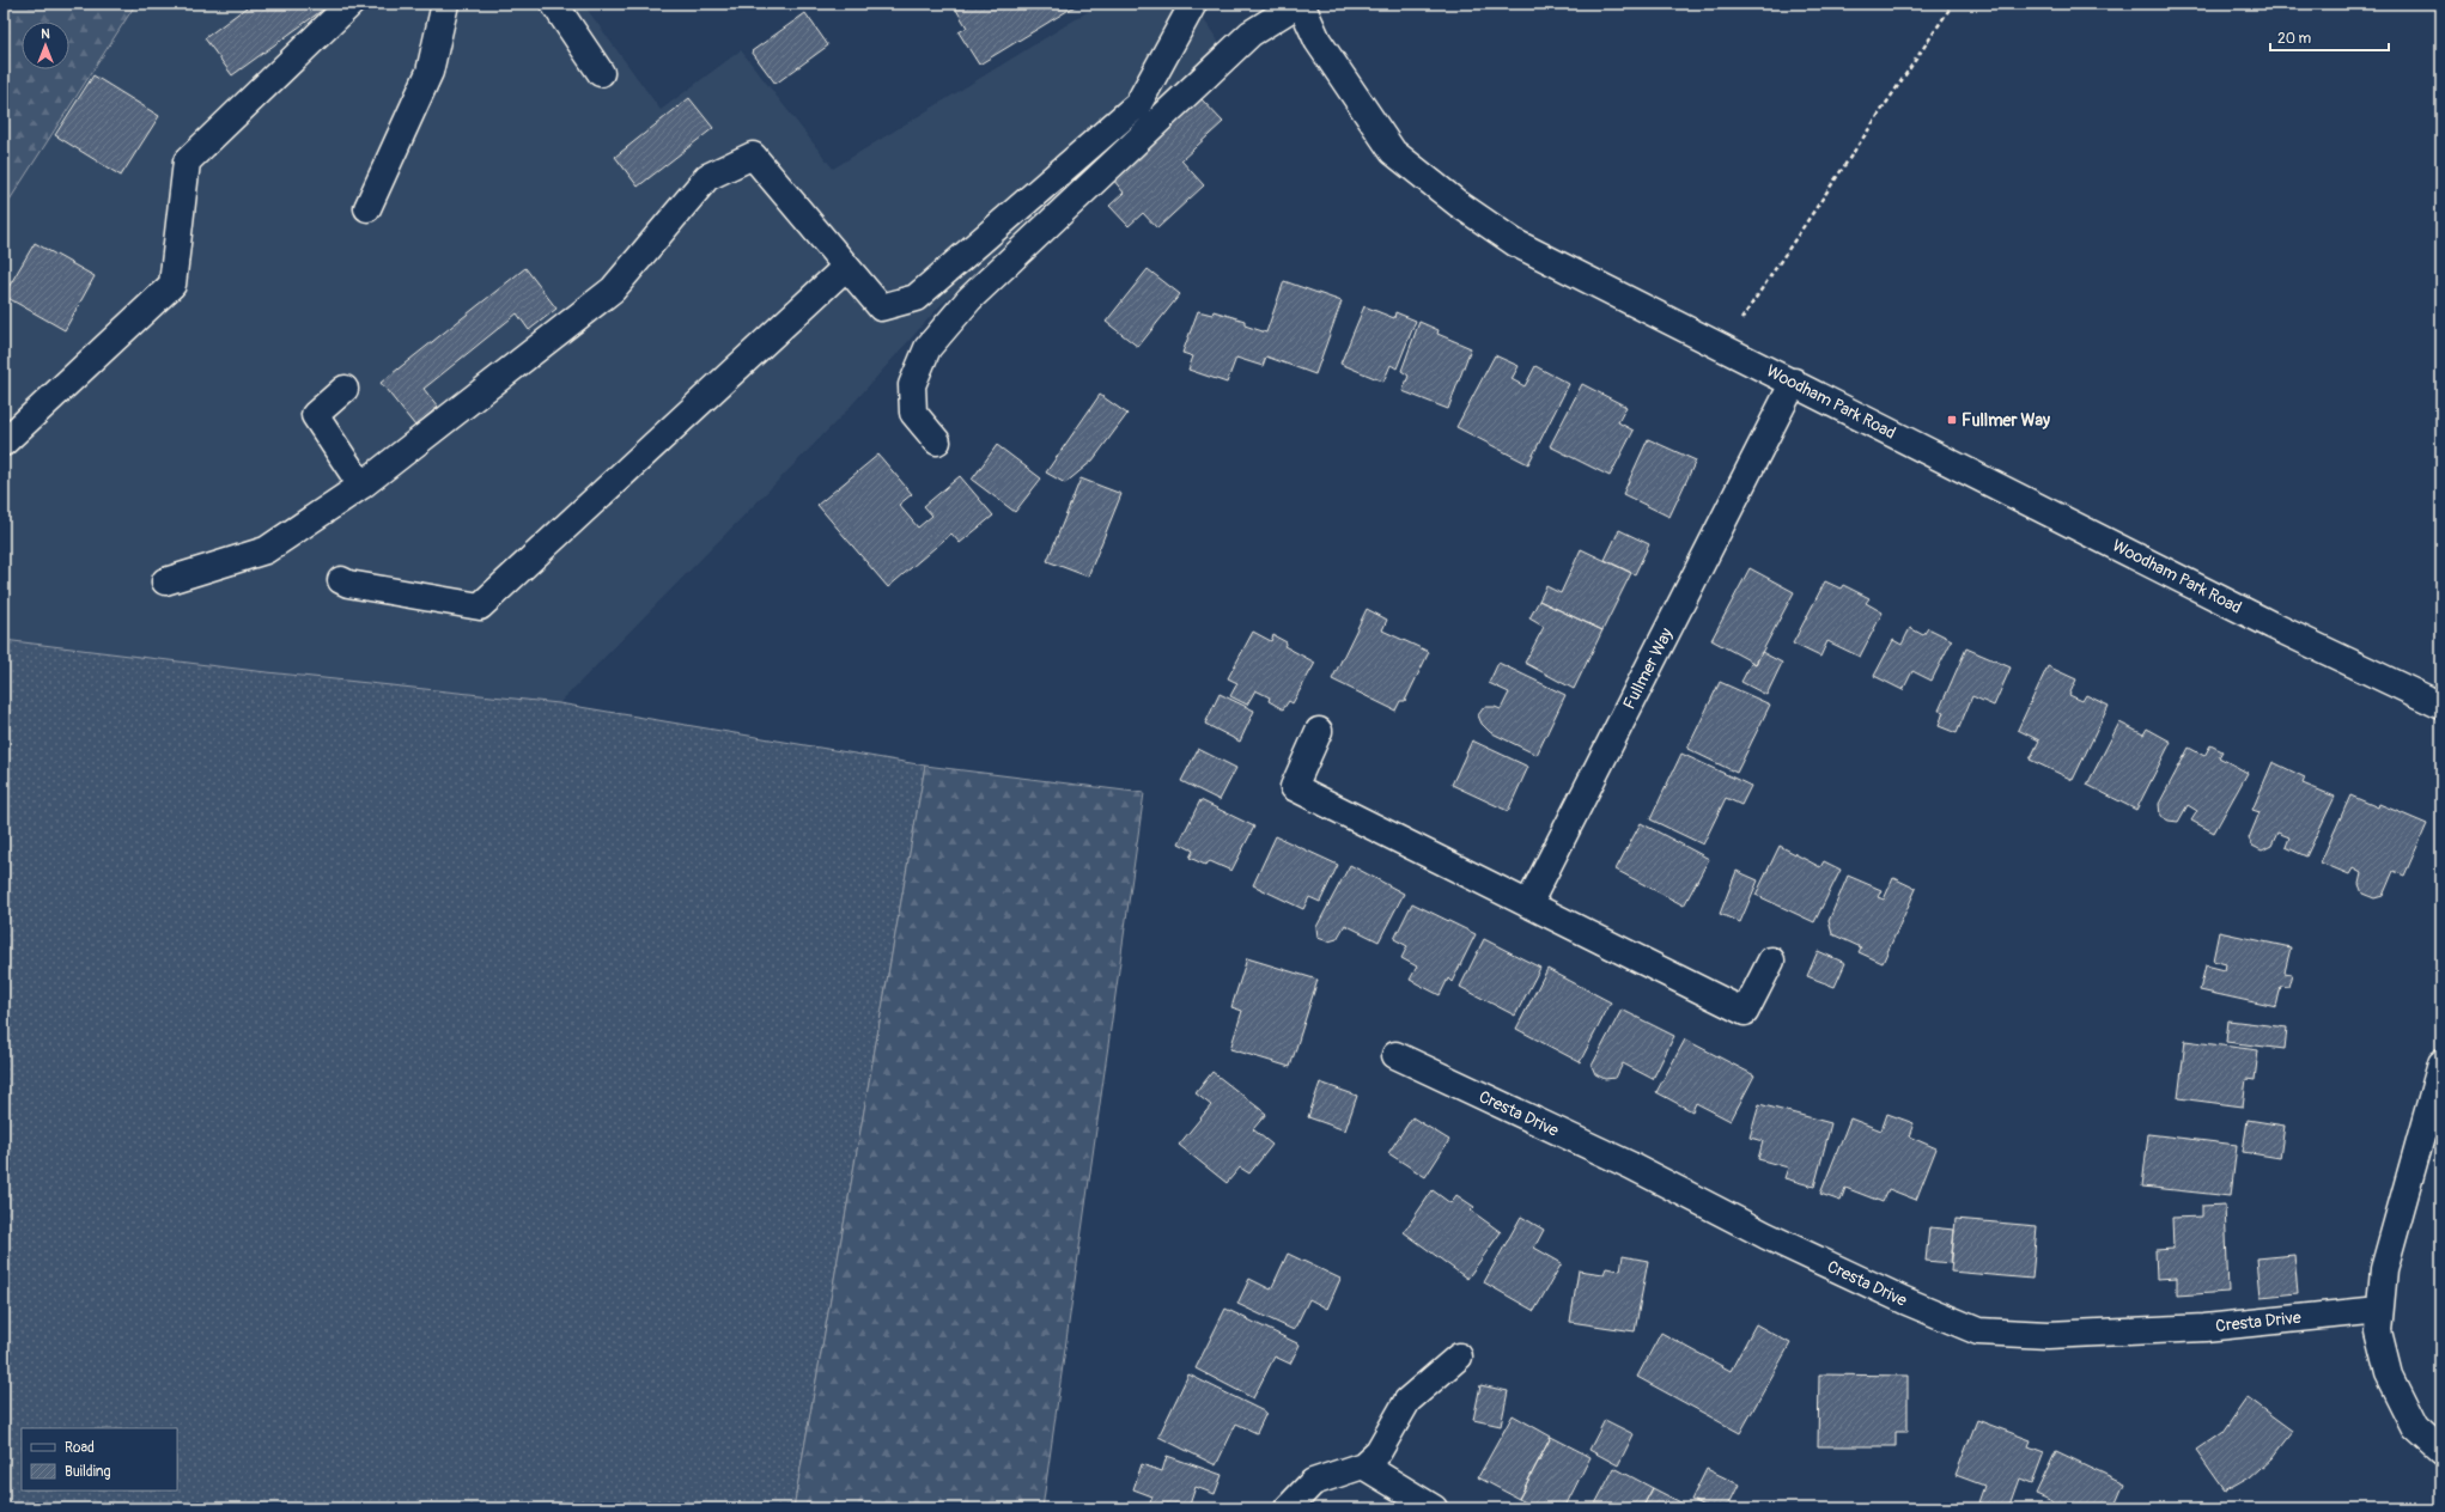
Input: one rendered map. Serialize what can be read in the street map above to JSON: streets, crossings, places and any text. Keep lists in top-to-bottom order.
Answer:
{
  "streets": {
    "street": ["Woodham Park Road", "Fullmer Way", "Cresta Drive"]
  },
  "crossings": [
    ["Woodham Park Road", "Fullmer Way"]
  ],
  "places": {
    "transit": ["Fullmer Way"]
  },
  "legend": ["Road", "Building"],
  "scale_bar": "20 m",
  "north": "top"
}
